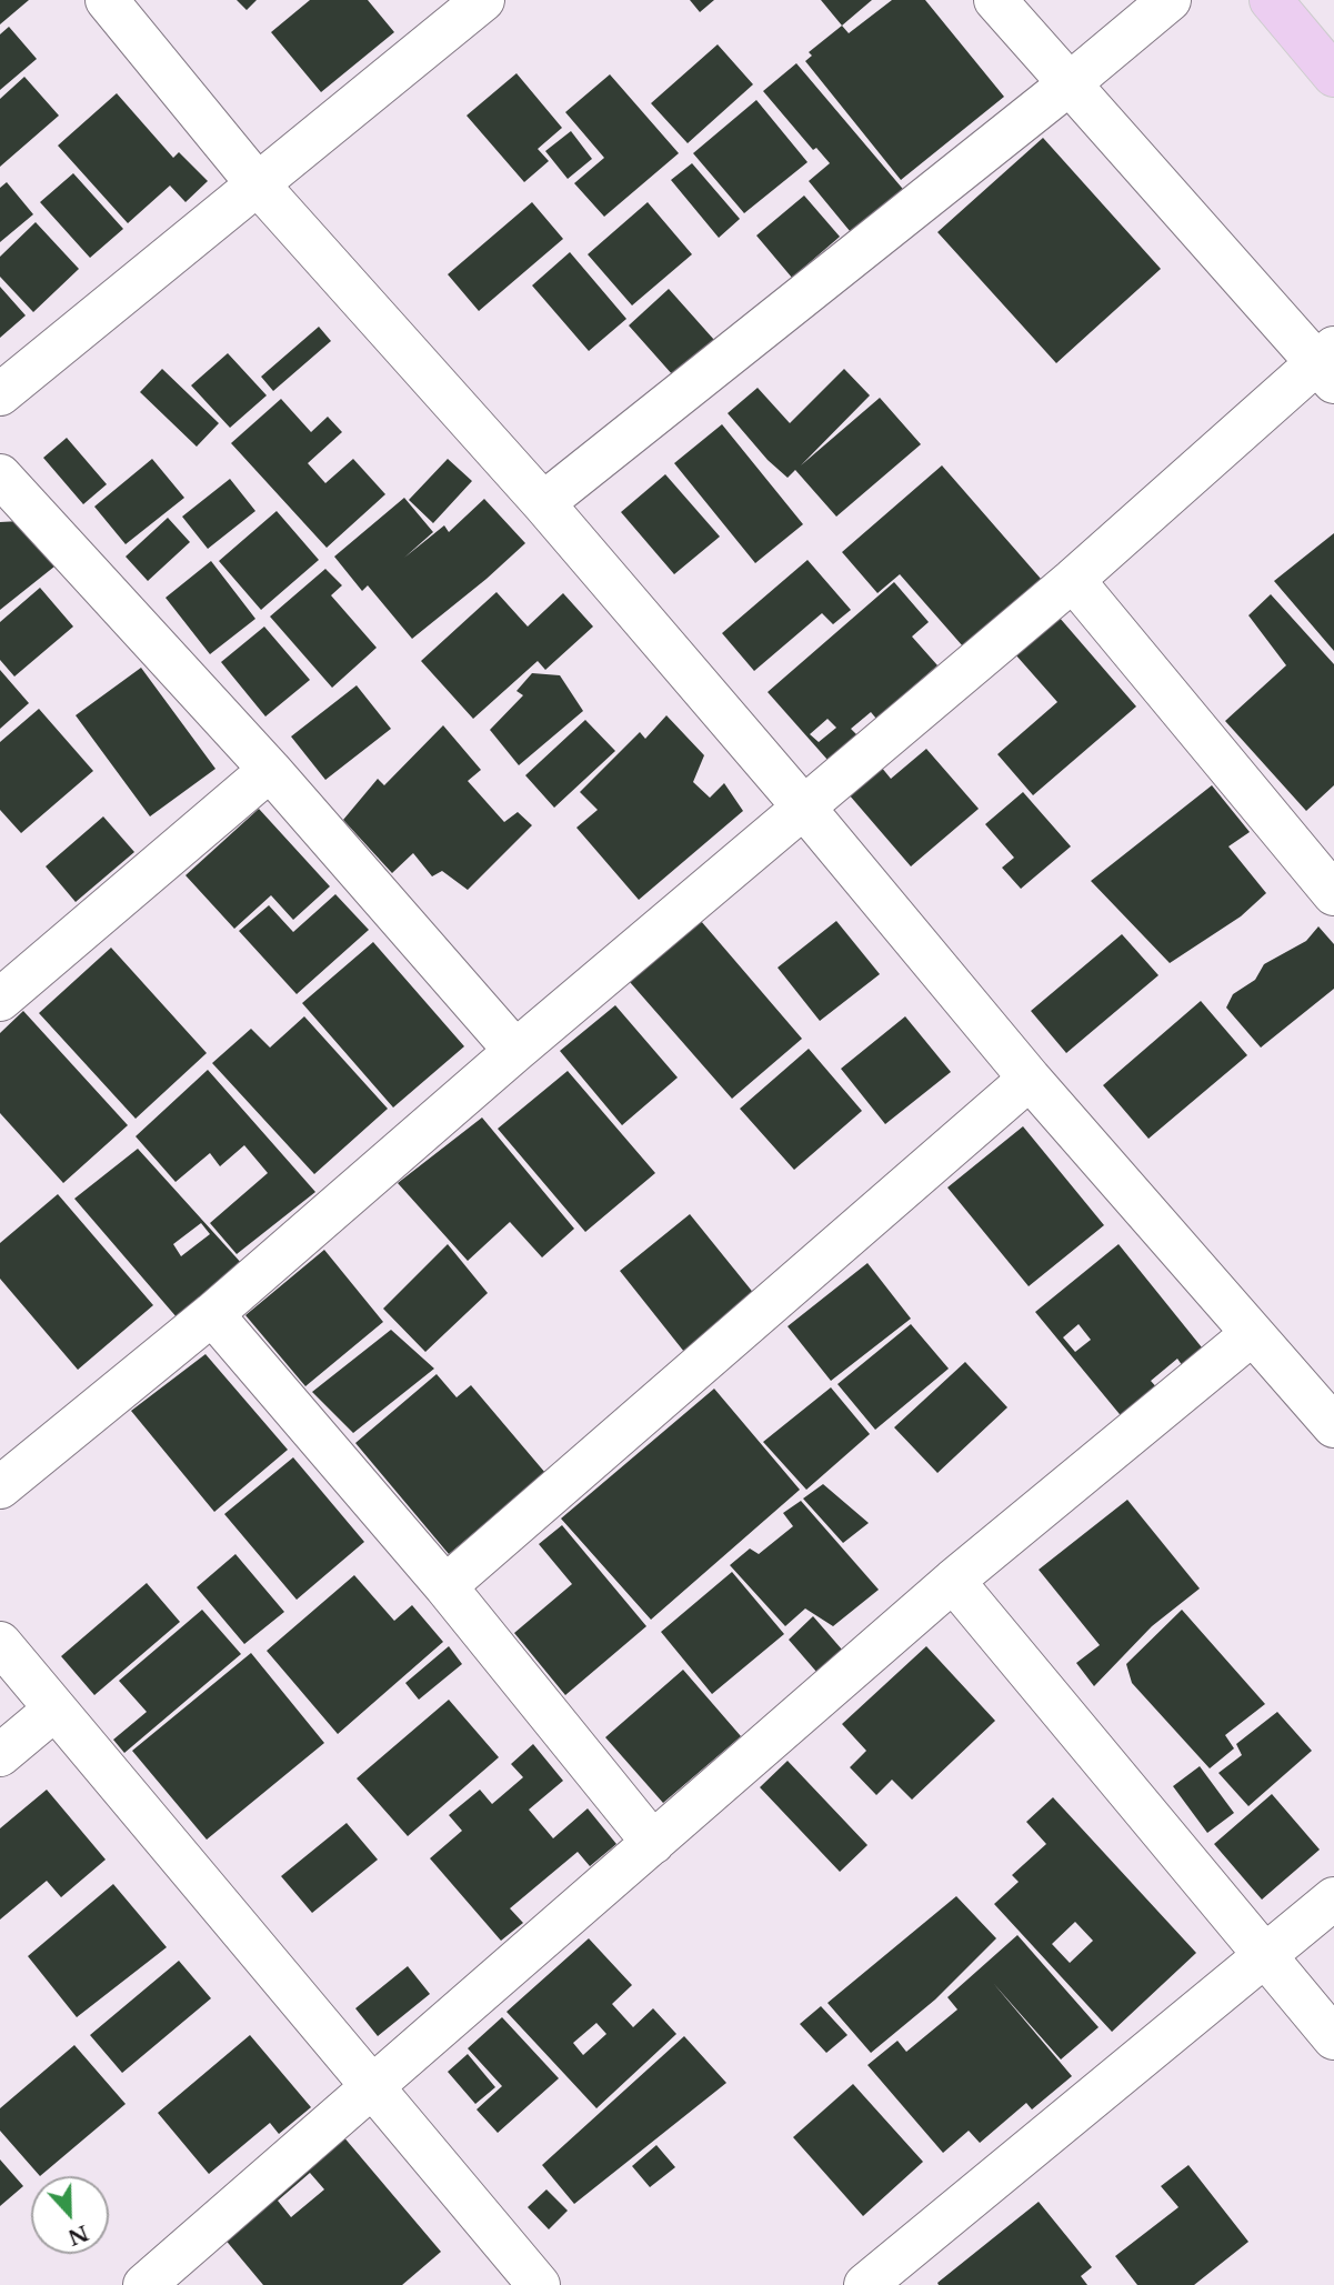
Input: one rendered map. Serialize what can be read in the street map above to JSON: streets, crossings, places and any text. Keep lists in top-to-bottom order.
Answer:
{
  "north": "bottom"
}
